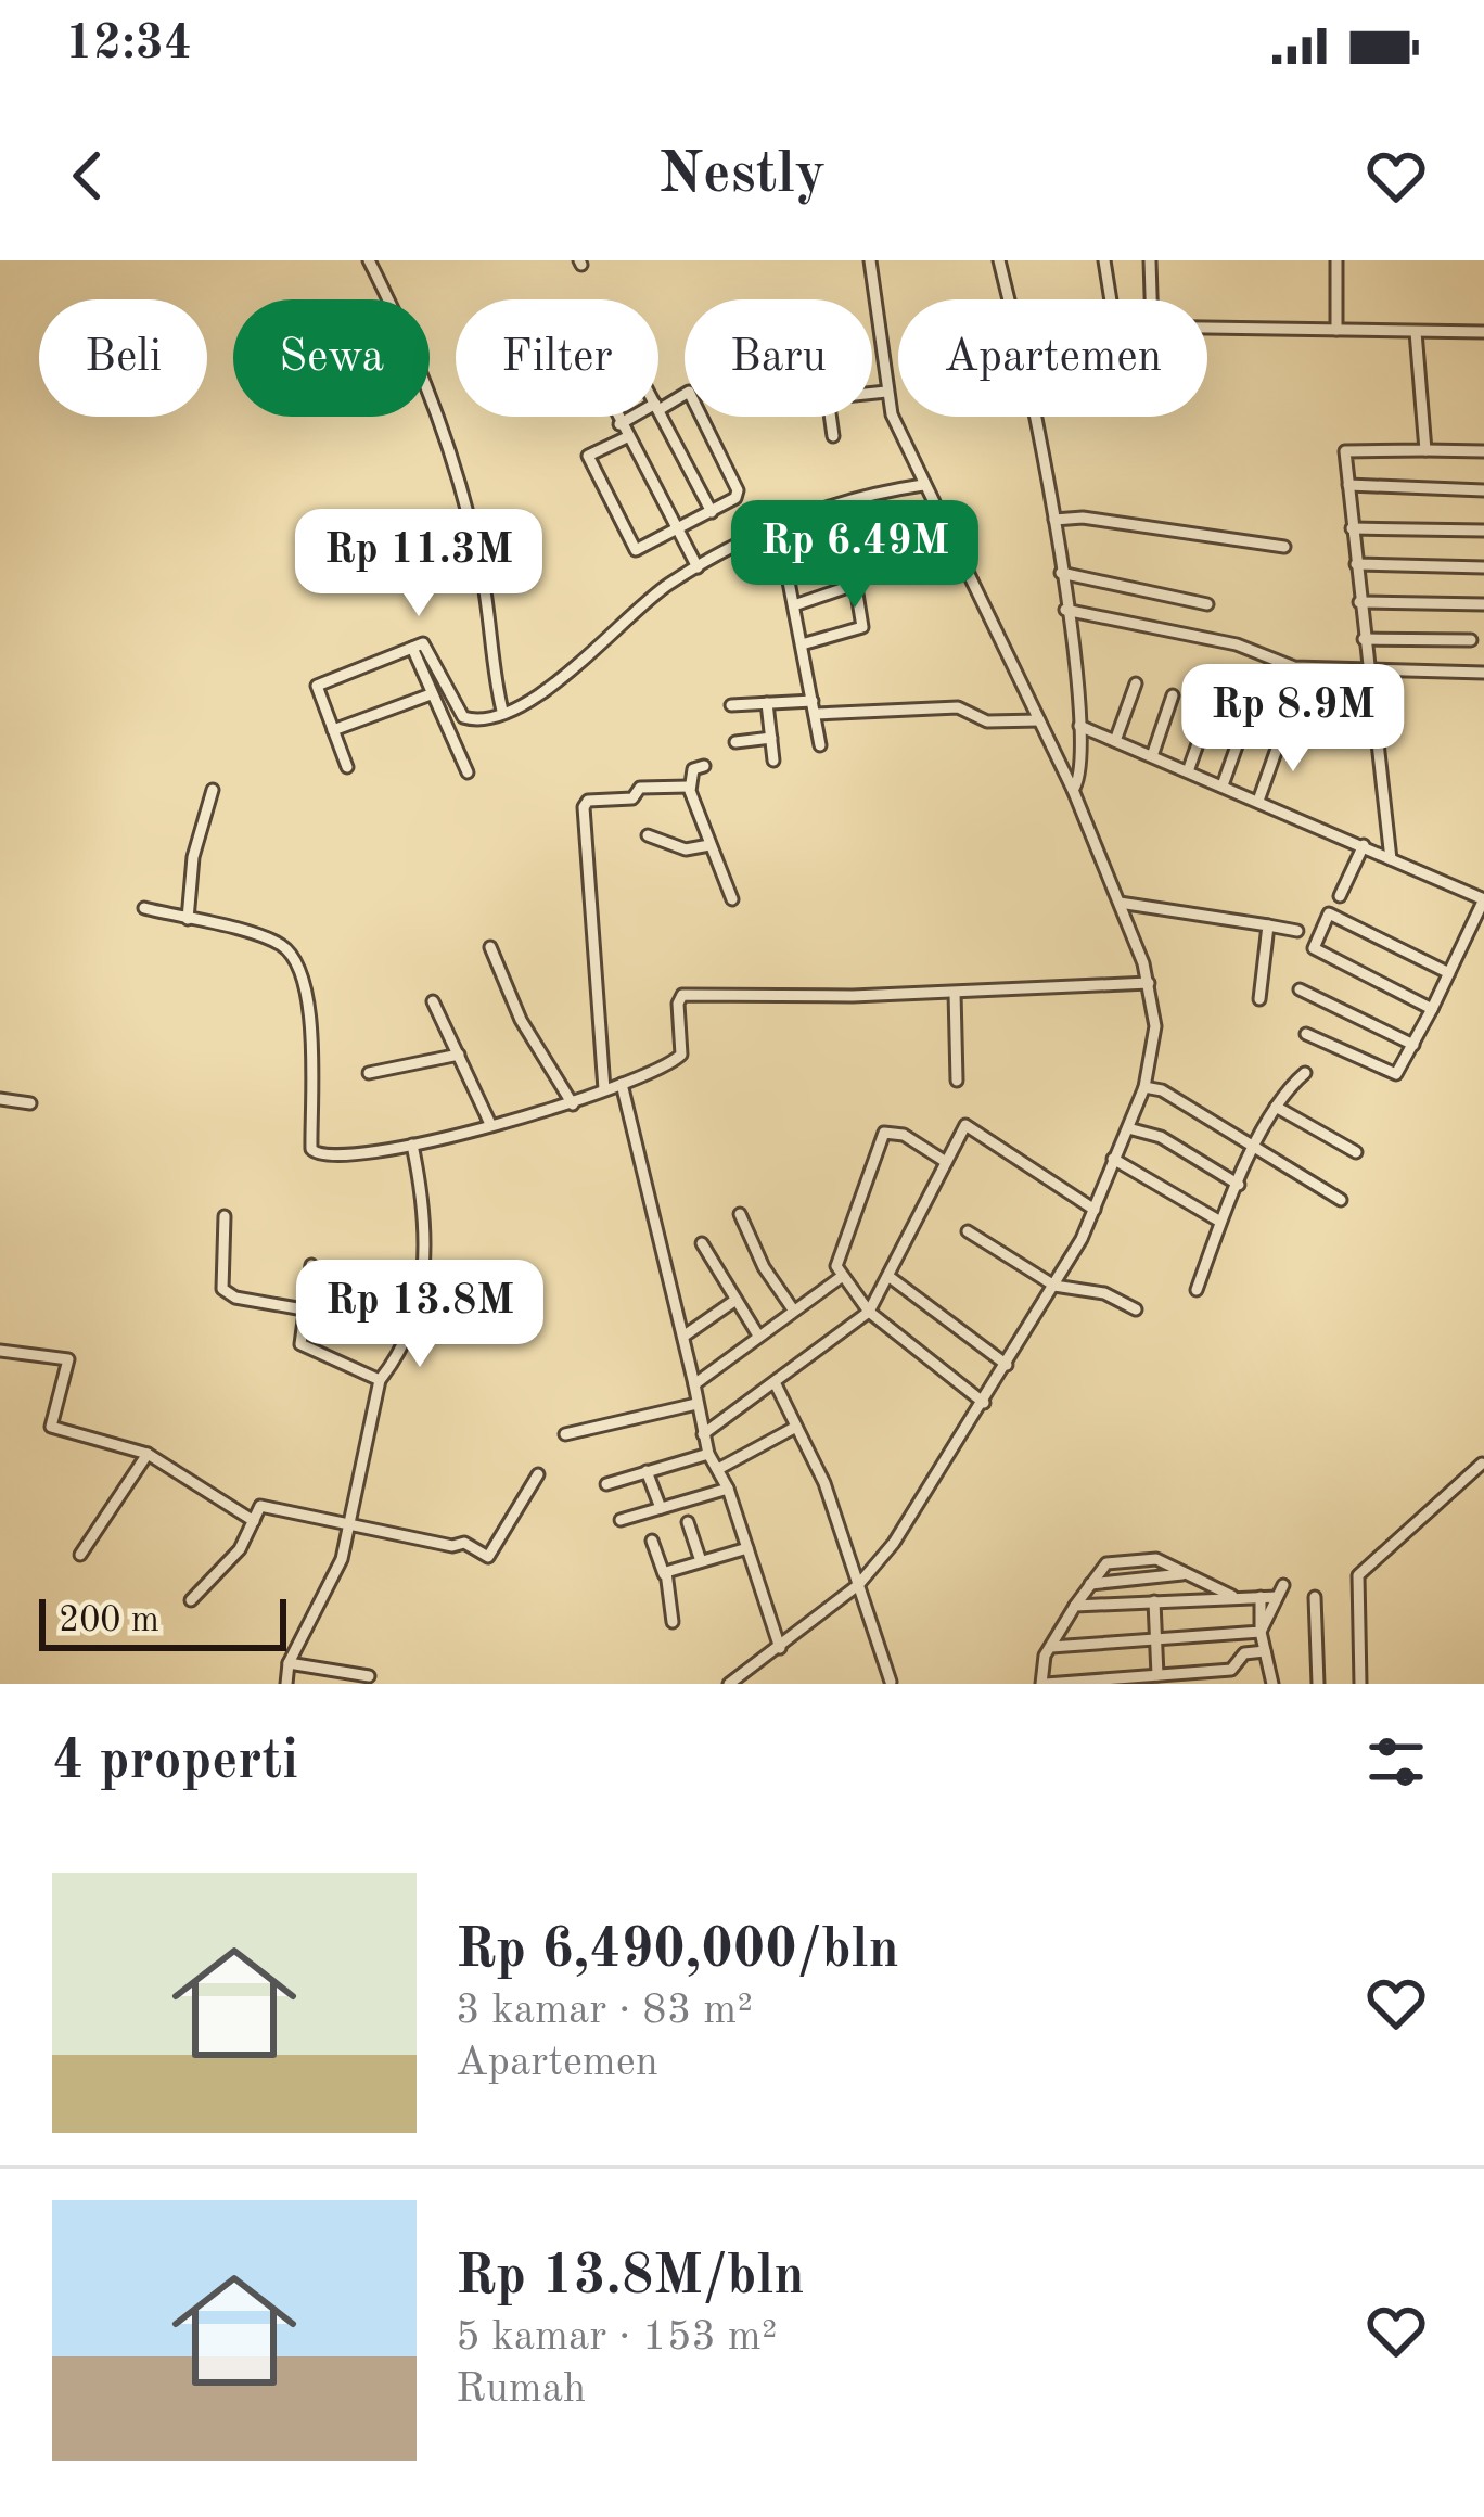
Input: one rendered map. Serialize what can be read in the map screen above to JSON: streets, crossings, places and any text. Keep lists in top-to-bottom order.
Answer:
{
  "scale_bar": "200 m",
  "page": {
    "status": "12:34",
    "header": "Nestly",
    "chip": [
      "Beli",
      "Sewa",
      "Filter",
      "Baru",
      "Apartemen"
    ],
    "price": [
      "Rp 6.49M",
      "Rp 11.3M",
      "Rp 8.9M",
      "Rp 13.8M"
    ],
    "scale": "200 m",
    "heading": "4 properti",
    "list": [
      {
        "name": "Rp 6,490,000/bln",
        "note": "3 kamar · 83 m² · Apartemen"
      },
      {
        "name": "Rp 13.8M/bln",
        "note": "5 kamar · 153 m² · Rumah"
      }
    ]
  }
}
